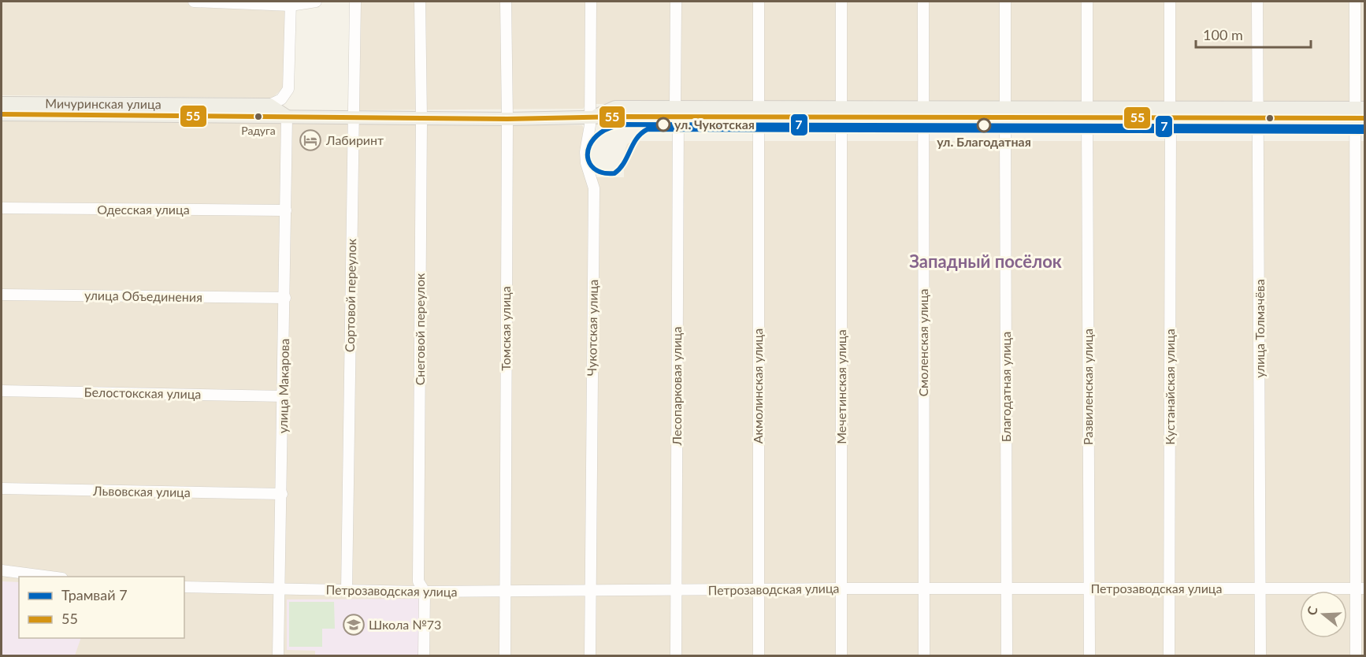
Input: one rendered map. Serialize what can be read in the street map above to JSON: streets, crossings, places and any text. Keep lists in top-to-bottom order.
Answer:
{
  "streets": {
    "main road": ["Мичуринская улица"],
    "street": [
      "Одесская улица",
      "Сортовой переулок",
      "улица Объединения",
      "Чукотская улица",
      "Томская улица",
      "улица Толмачёва",
      "Снеговой переулок",
      "Смоленская улица",
      "улица Макарова",
      "Лесопарковая улица",
      "Акмолинская улица",
      "Мечетинская улица",
      "Благодатная улица",
      "Развиленская улица",
      "Кустанайская улица",
      "Белостокская улица",
      "Львовская улица",
      "Петрозаводская улица"
    ]
  },
  "crossings": [
    ["Мичуринская улица", "Сортовой переулок"],
    ["Мичуринская улица", "Чукотская улица"],
    ["Мичуринская улица", "Томская улица"],
    ["Мичуринская улица", "улица Толмачёва"],
    ["Мичуринская улица", "Снеговой переулок"],
    ["Мичуринская улица", "Смоленская улица"],
    ["Мичуринская улица", "улица Макарова"],
    ["Мичуринская улица", "Лесопарковая улица"],
    ["Мичуринская улица", "Акмолинская улица"],
    ["Мичуринская улица", "Мечетинская улица"],
    ["Мичуринская улица", "Благодатная улица"],
    ["Мичуринская улица", "Развиленская улица"],
    ["Мичуринская улица", "Кустанайская улица"],
    ["Одесская улица", "улица Макарова"],
    ["Сортовой переулок", "Петрозаводская улица"],
    ["улица Объединения", "улица Макарова"],
    ["Чукотская улица", "Петрозаводская улица"],
    ["Томская улица", "Петрозаводская улица"],
    ["улица Толмачёва", "Петрозаводская улица"],
    ["Снеговой переулок", "Петрозаводская улица"],
    ["Смоленская улица", "Петрозаводская улица"],
    ["улица Макарова", "Белостокская улица"],
    ["улица Макарова", "Львовская улица"],
    ["улица Макарова", "Петрозаводская улица"],
    ["Лесопарковая улица", "Петрозаводская улица"],
    ["Акмолинская улица", "Петрозаводская улица"],
    ["Мечетинская улица", "Петрозаводская улица"],
    ["Благодатная улица", "Петрозаводская улица"],
    ["Развиленская улица", "Петрозаводская улица"],
    ["Кустанайская улица", "Петрозаводская улица"]
  ],
  "districts": ["Западный посёлок"],
  "places": {
    "other": ["Радуга", "ул. Чукотская", "ул. Благодатная"],
    "hotel": ["Лабиринт"],
    "school or university": ["Школа №73"]
  },
  "lines": ["transit line 55", "tram line 7"],
  "legend": ["Трамвай 7", "55"],
  "scale_bar": "100 m",
  "north": "left"
}
